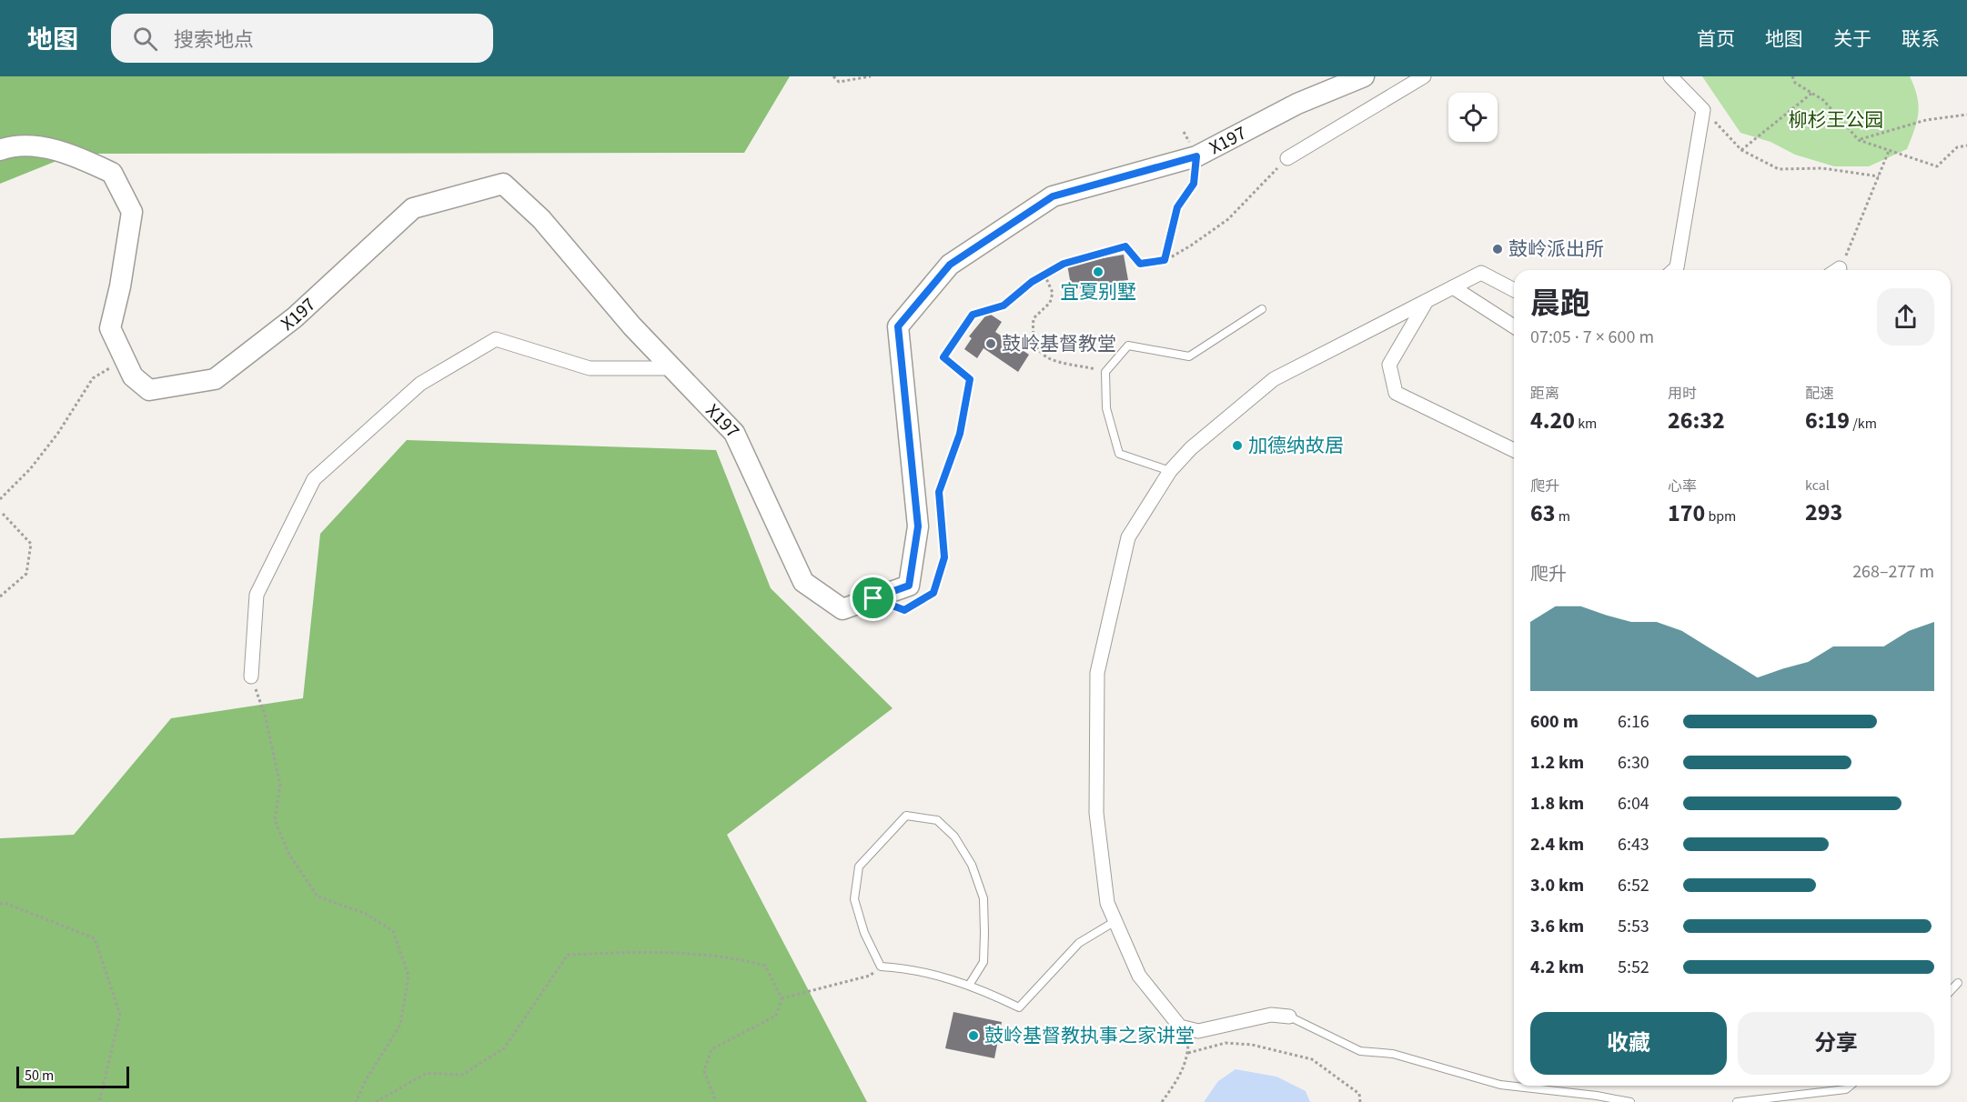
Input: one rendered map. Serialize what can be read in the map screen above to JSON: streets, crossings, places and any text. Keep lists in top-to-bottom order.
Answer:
{
  "streets": {
    "street": ["X197"]
  },
  "parks": ["柳杉王公园"],
  "places": [
    "鼓岭派出所",
    "宜夏别墅",
    "鼓岭基督教堂",
    "加德纳故居",
    "鼓岭基督教执事之家讲堂"
  ],
  "scale_bar": "50 m",
  "page": {
    "header": "地图",
    "search": "搜索地点",
    "nav": [
      "首页",
      "地图",
      "关于",
      "联系"
    ],
    "heading": ["晨跑", "07:05 · 7 × 600 m"],
    "stats": [
      ["距离", "4.20 km"],
      ["用时", "26:32"],
      ["配速", "6:19 /km"],
      ["爬升", "63 m"],
      ["心率", "170 bpm"],
      ["kcal", "293"]
    ],
    "chart": ["爬升", "268–277 m"],
    "list": [
      {
        "name": "600 m",
        "note": "6:16"
      },
      {
        "name": "1.2 km",
        "note": "6:30"
      },
      {
        "name": "1.8 km",
        "note": "6:04"
      },
      {
        "name": "2.4 km",
        "note": "6:43"
      },
      {
        "name": "3.0 km",
        "note": "6:52"
      },
      {
        "name": "3.6 km",
        "note": "5:53"
      },
      {
        "name": "4.2 km",
        "note": "5:52"
      }
    ],
    "buttons": ["收藏", "分享"],
    "scale": "50 m"
  }
}
